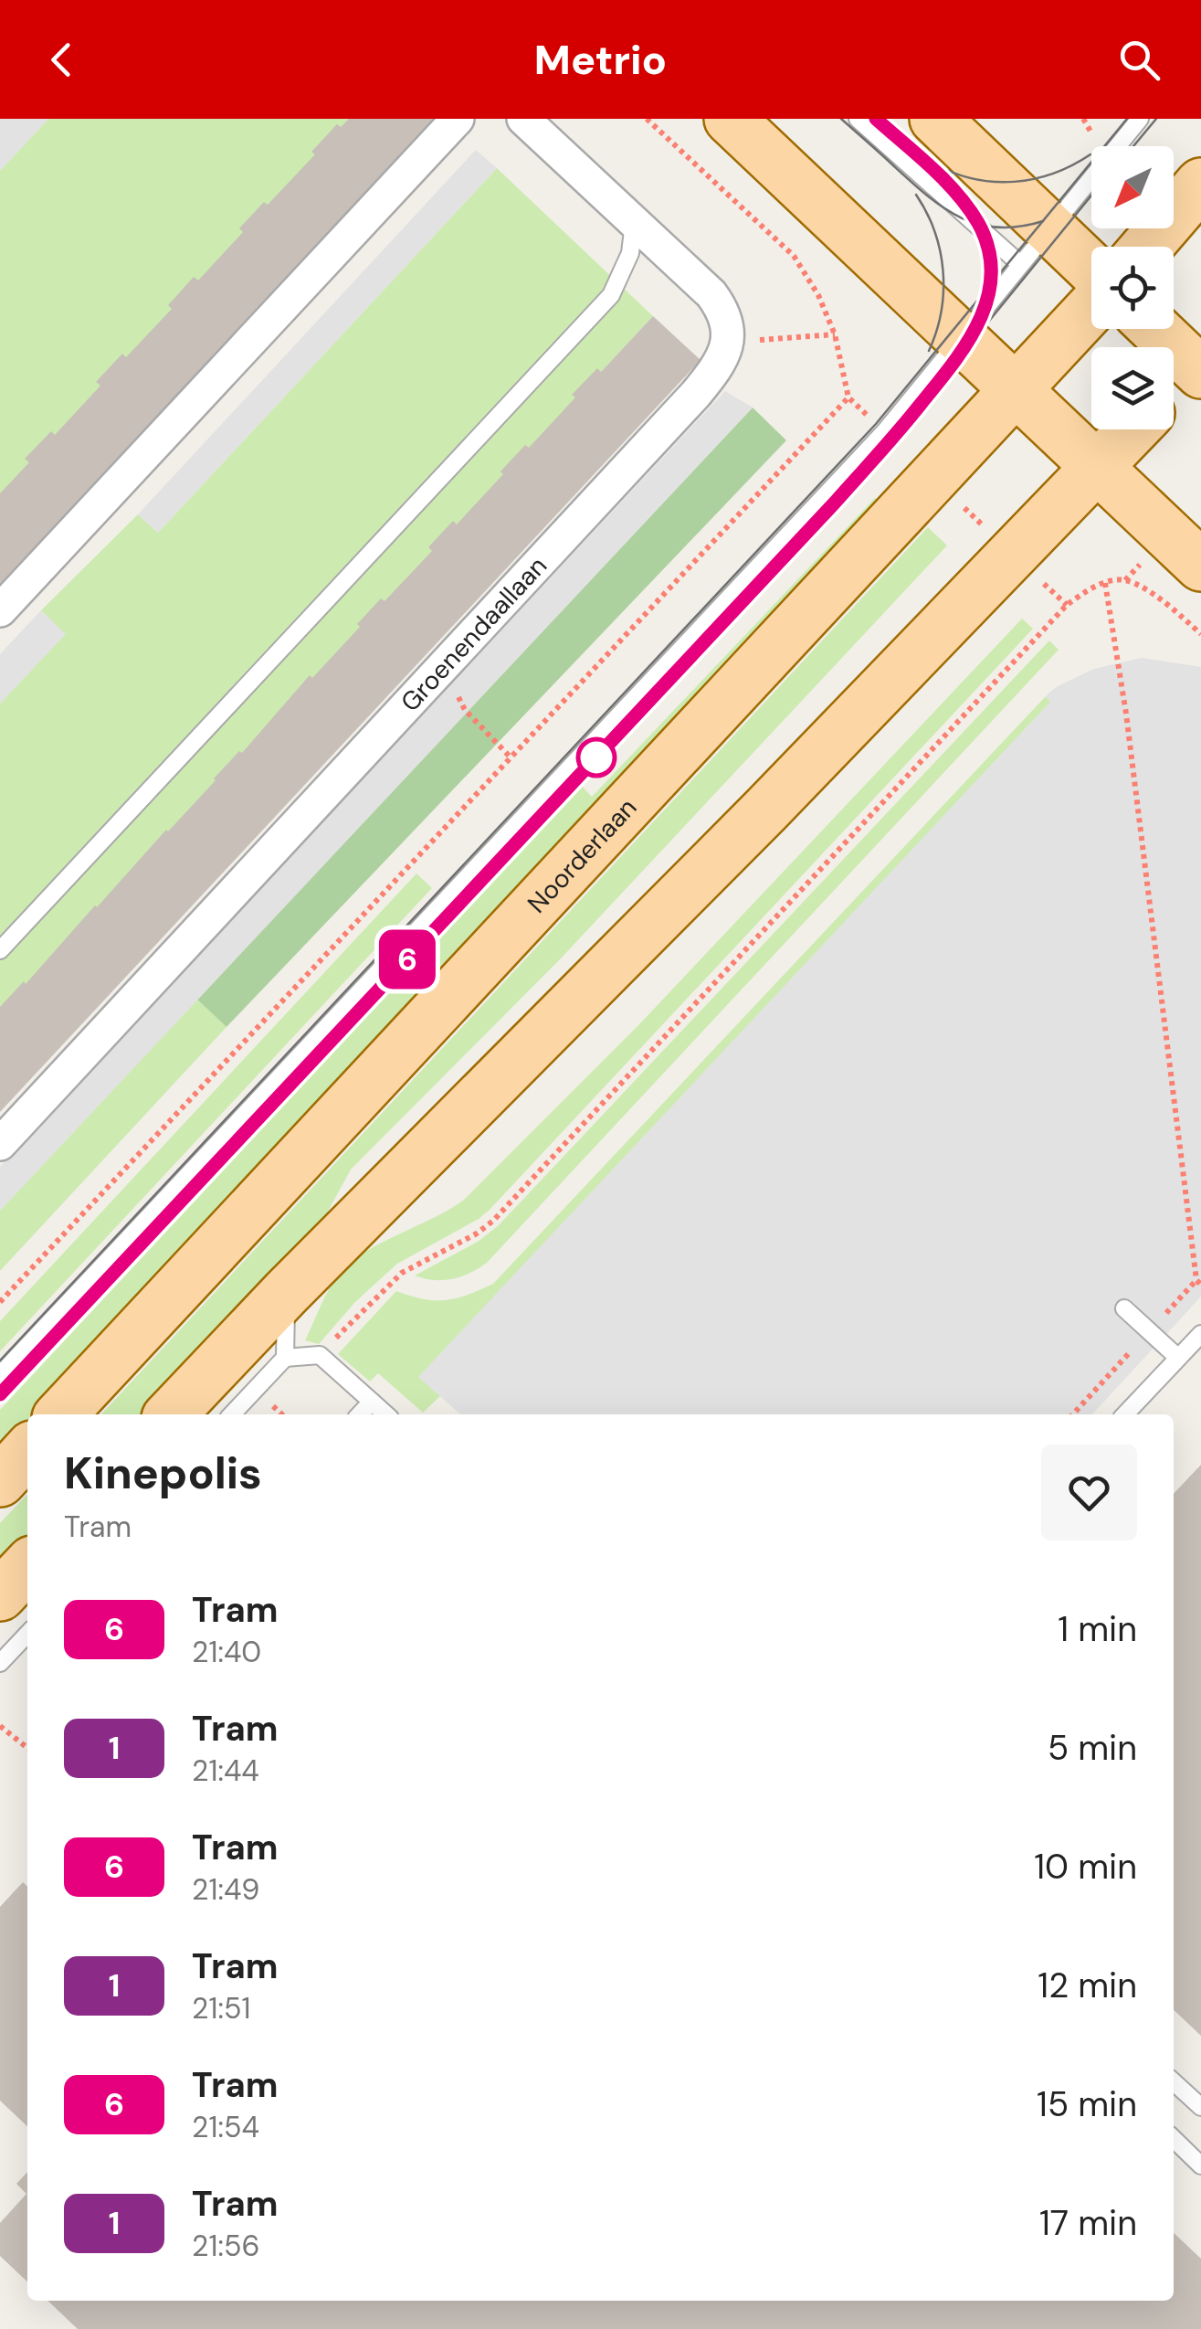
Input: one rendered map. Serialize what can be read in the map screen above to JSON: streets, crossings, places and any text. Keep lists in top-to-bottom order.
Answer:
{
  "streets": {
    "main road": ["Noorderlaan"],
    "street": ["Groenendaallaan"]
  },
  "lines": ["tram line 6"],
  "north": "bottom left",
  "page": {
    "header": "Metrio",
    "on_map": "6",
    "heading": ["Kinepolis", "Tram"],
    "list": [
      {
        "mark": "6",
        "name": "Tram",
        "note": "21:40",
        "value": "1 min"
      },
      {
        "mark": "1",
        "name": "Tram",
        "note": "21:44",
        "value": "5 min"
      },
      {
        "mark": "6",
        "name": "Tram",
        "note": "21:49",
        "value": "10 min"
      },
      {
        "mark": "1",
        "name": "Tram",
        "note": "21:51",
        "value": "12 min"
      },
      {
        "mark": "6",
        "name": "Tram",
        "note": "21:54",
        "value": "15 min"
      },
      {
        "mark": "1",
        "name": "Tram",
        "note": "21:56",
        "value": "17 min"
      }
    ]
  }
}
